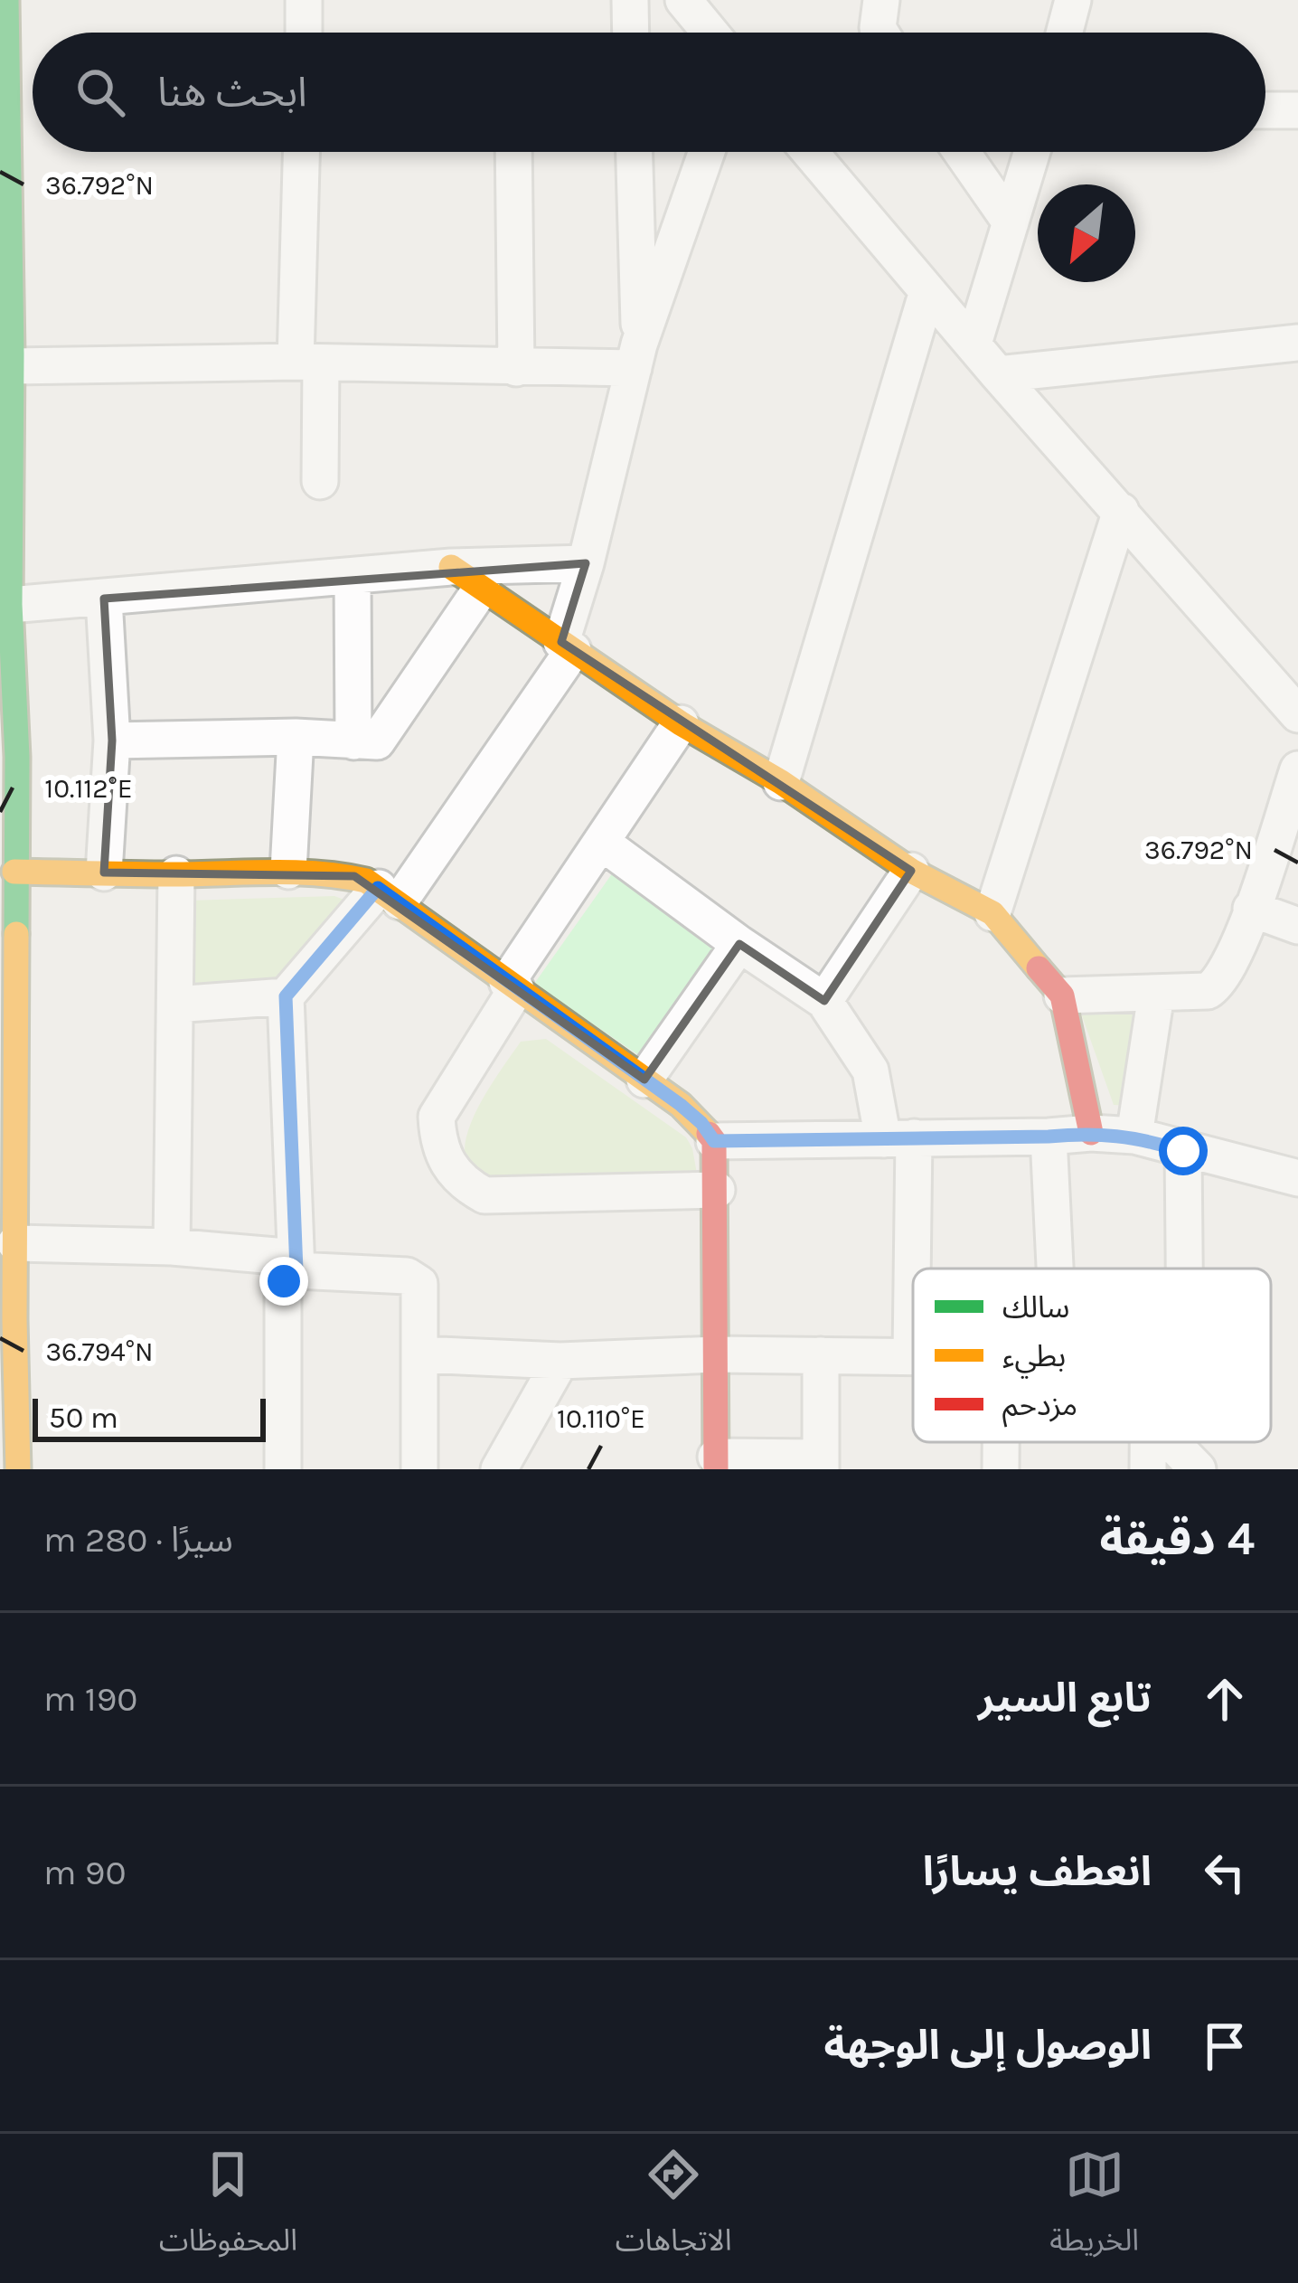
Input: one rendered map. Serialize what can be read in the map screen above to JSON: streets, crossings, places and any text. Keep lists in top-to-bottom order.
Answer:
{
  "legend": ["سالك", "بطيء", "مزدحم"],
  "scale_bar": "50 m",
  "north": "bottom left",
  "page": {
    "search": "ابحث هنا",
    "scale": "50 m",
    "heading": ["4 دقيقة", "سيرًا · 280 m"],
    "list": [
      ["تابع السير", "190 m"],
      ["انعطف يسارًا", "90 m"],
      "الوصول إلى الوجهة"
    ],
    "nav": ["الخريطة", "الاتجاهات", "المحفوظات"]
  },
  "coordinates": [
    "36.792°N",
    "10.112°E",
    "36.794°N",
    "10.110°E"
  ]
}
